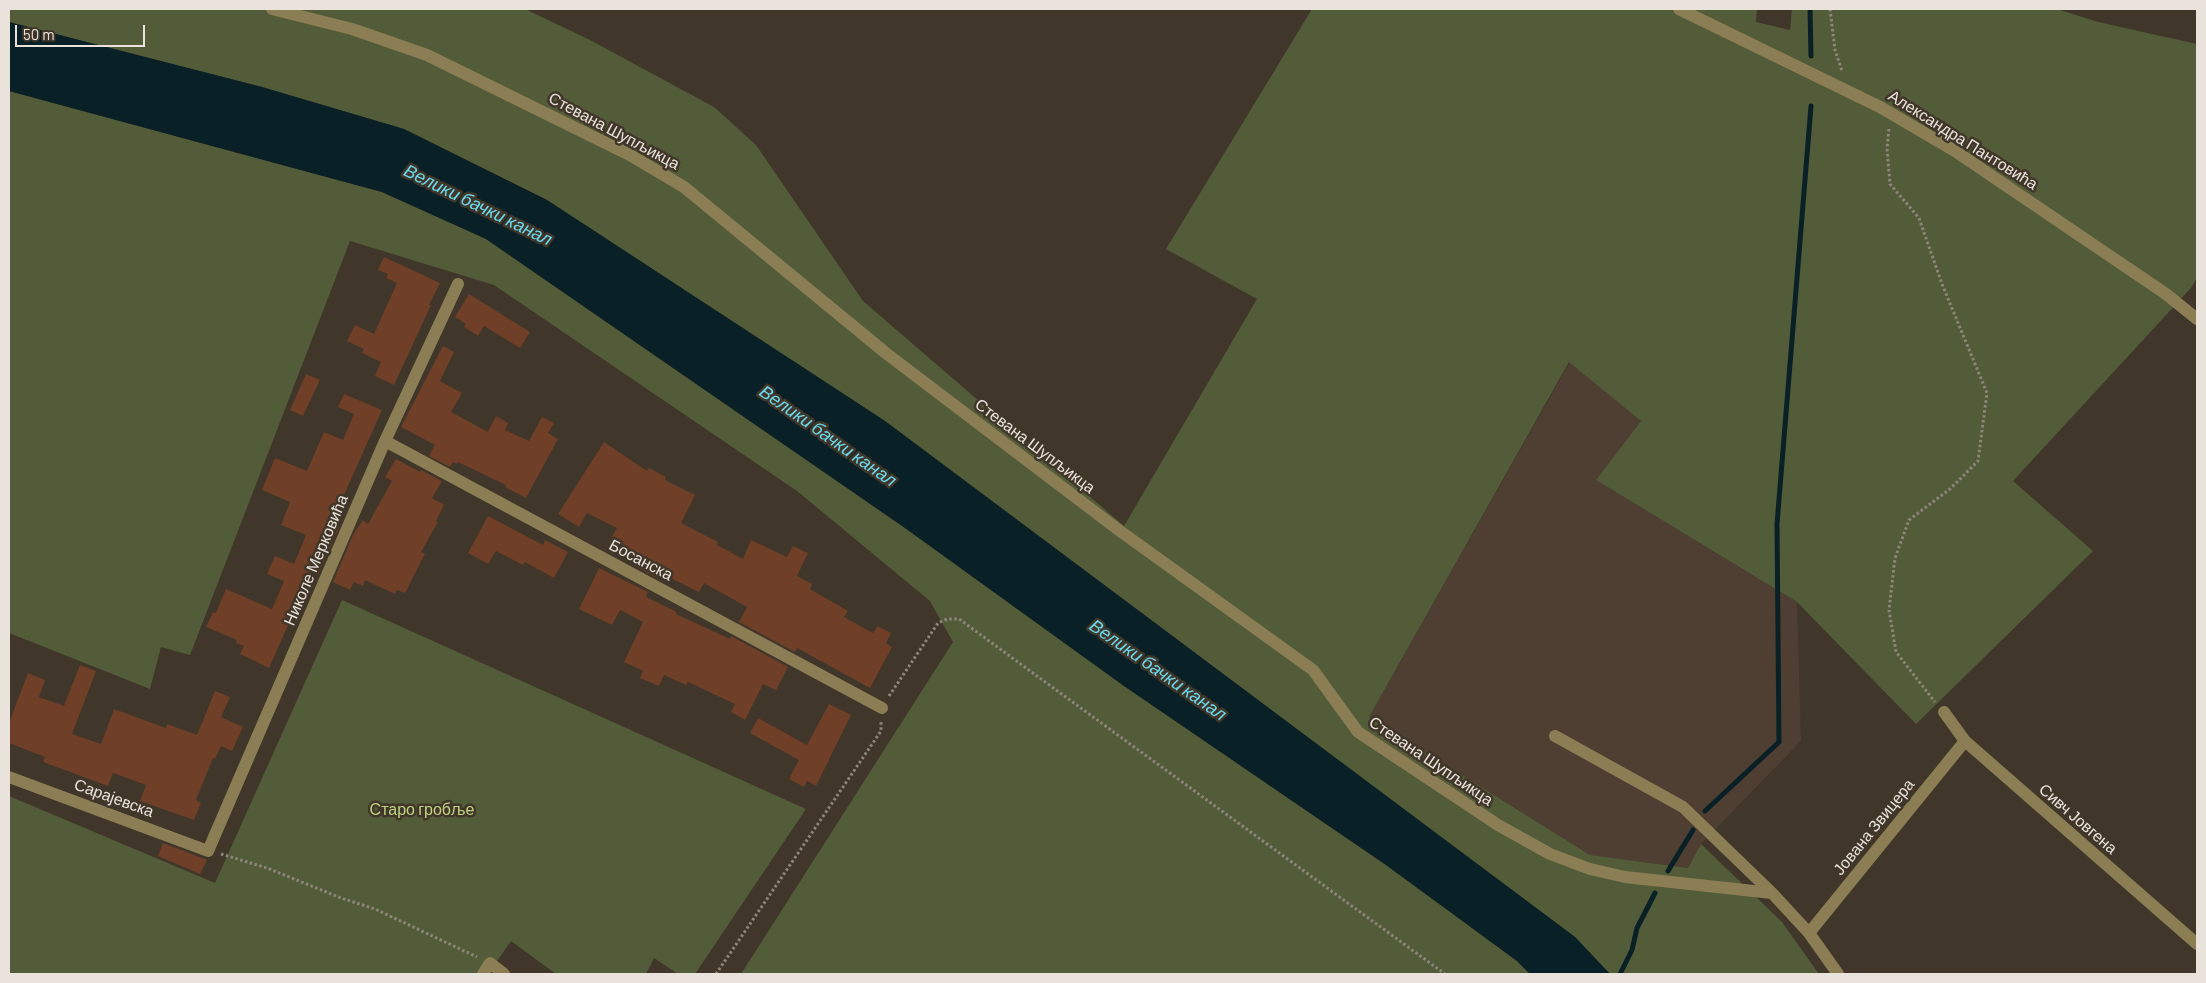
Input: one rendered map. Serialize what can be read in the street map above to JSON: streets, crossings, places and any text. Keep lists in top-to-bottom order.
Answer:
{
  "streets": {
    "street": [
      "Стевана Шупљикца",
      "Александра Пантовића",
      "Николе Мерковића",
      "Босанска",
      "Сарајевска",
      "Сивч Јовгена",
      "Јована Звицера"
    ]
  },
  "crossings": [
    ["Николе Мерковића", "Босанска"],
    ["Николе Мерковића", "Сарајевска"],
    ["Сивч Јовгена", "Јована Звицера"]
  ],
  "water": ["Велики бачки канал"],
  "parks": ["Старо гробље"],
  "scale_bar": "50 m"
}
